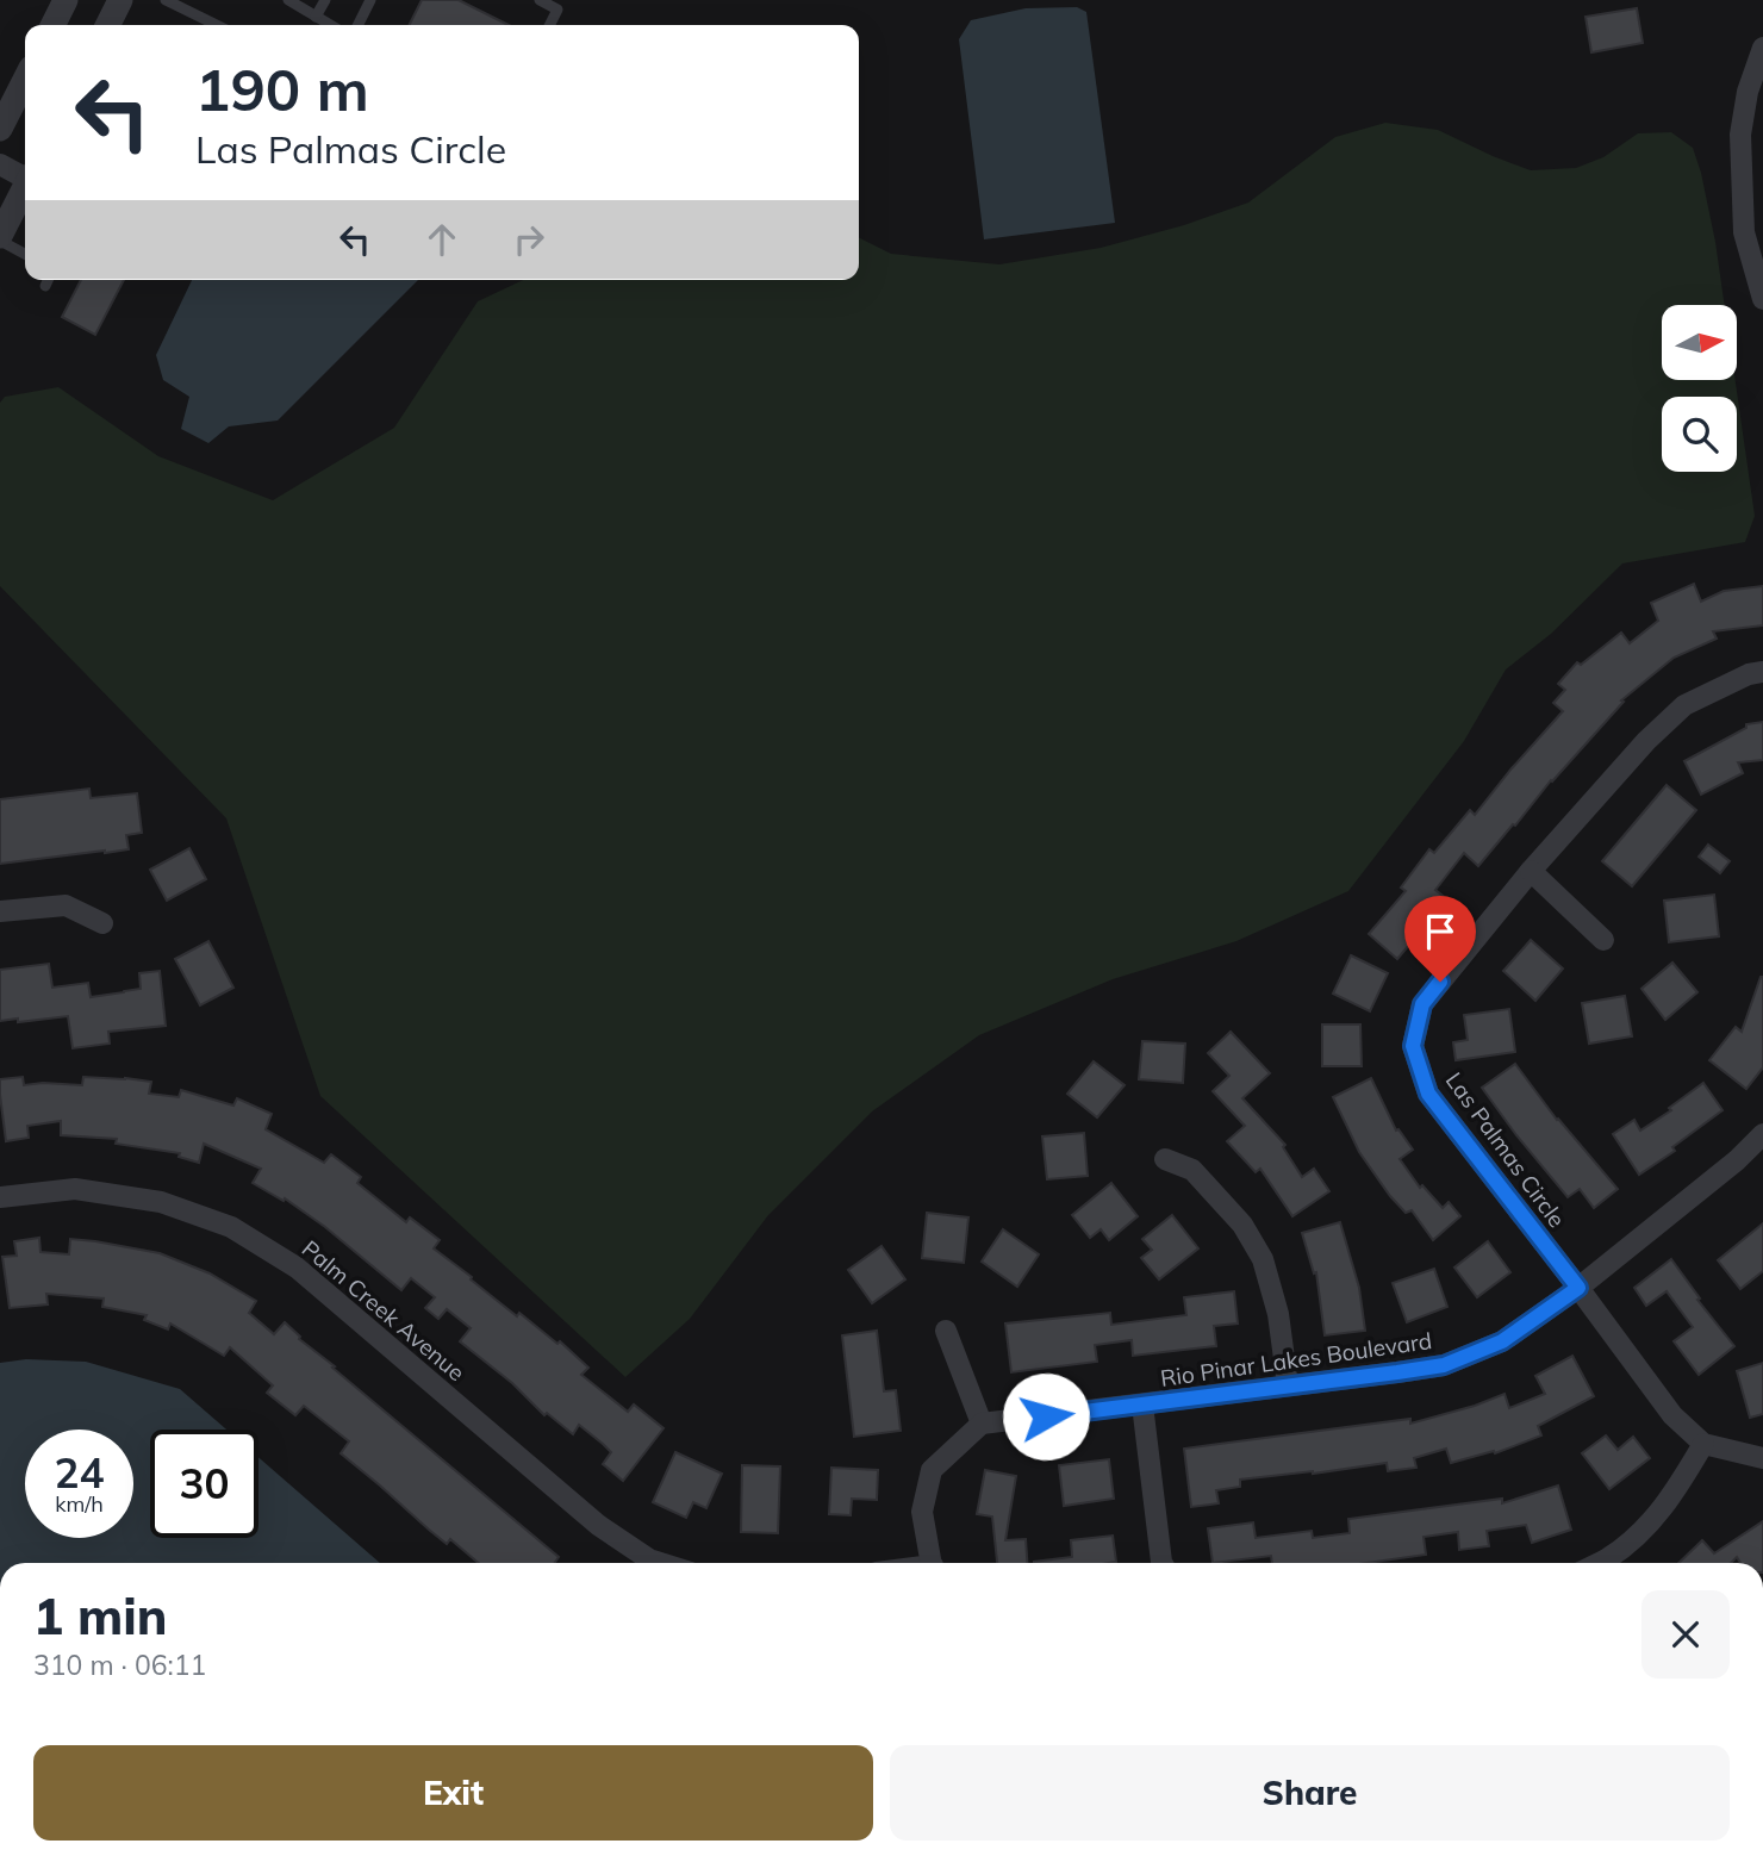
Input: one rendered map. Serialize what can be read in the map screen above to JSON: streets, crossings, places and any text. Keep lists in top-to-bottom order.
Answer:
{
  "streets": {
    "street": ["Las Palmas Circle", "Palm Creek Avenue", "Rio Pinar Lakes Boulevard"]
  },
  "crossings": [
    ["Las Palmas Circle", "Rio Pinar Lakes Boulevard"]
  ],
  "north": "right",
  "page": {
    "turn": ["190 m", "Las Palmas Circle"],
    "speed": "24 km/h",
    "limit": "30",
    "heading": ["1 min", "310 m · 06:11"],
    "buttons": ["Exit", "Share"]
  }
}
